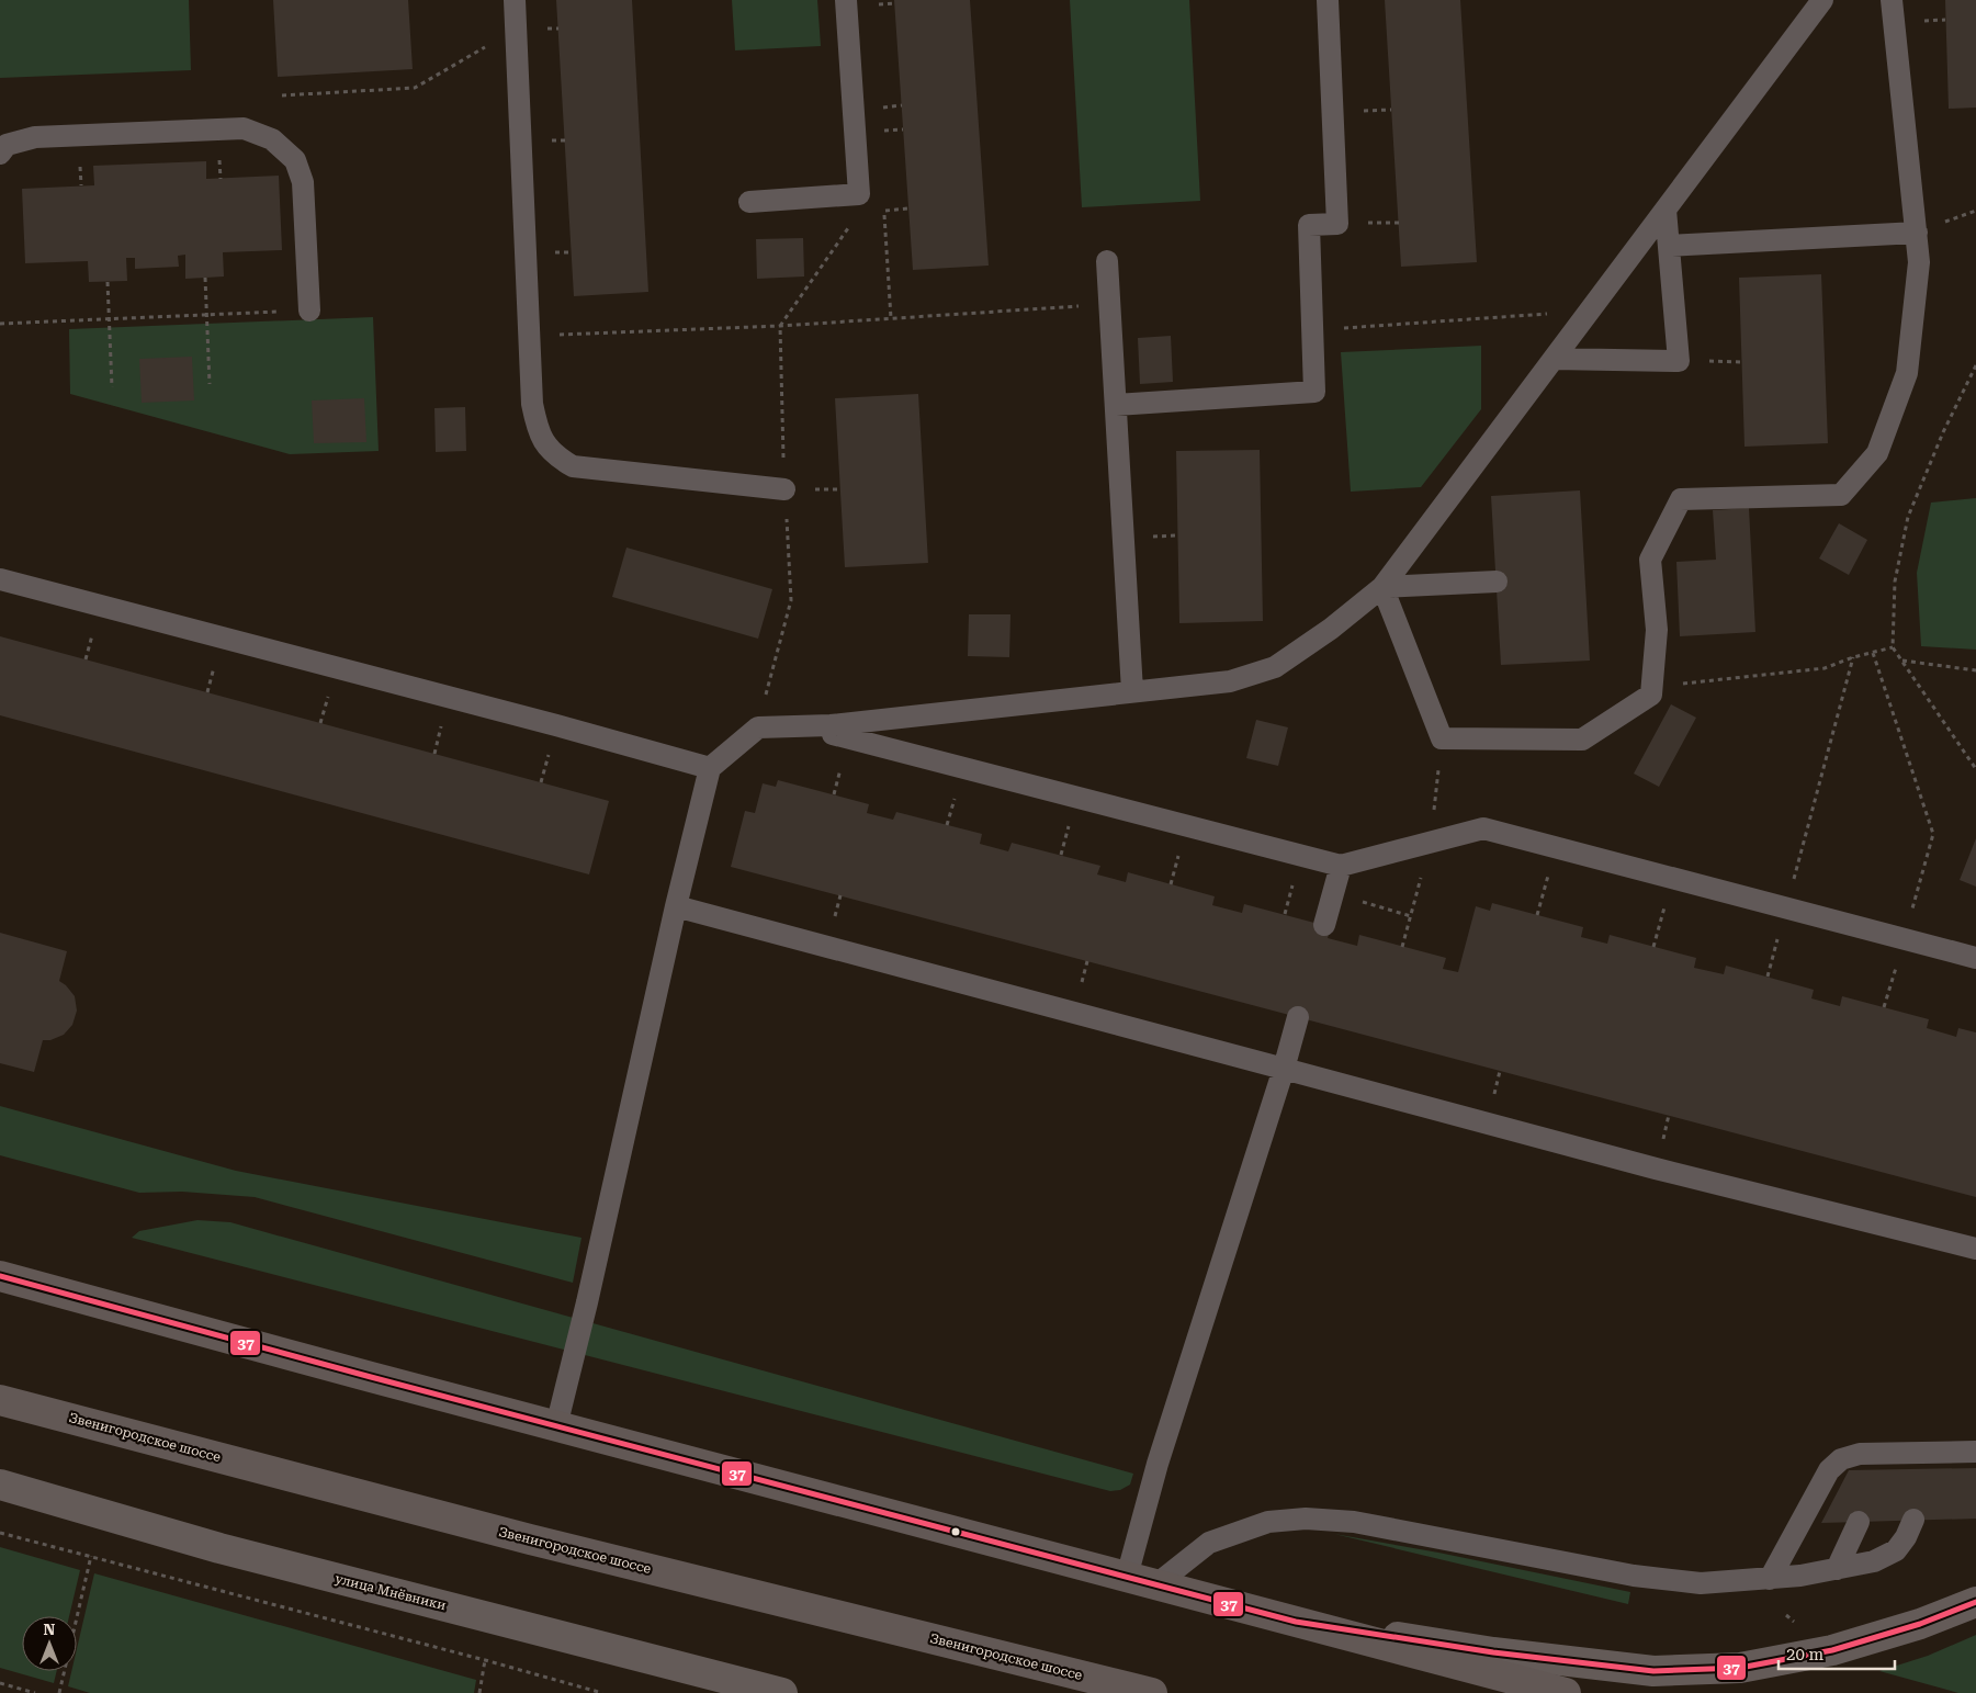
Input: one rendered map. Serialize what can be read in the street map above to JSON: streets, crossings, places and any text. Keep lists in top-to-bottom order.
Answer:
{
  "streets": {
    "main road": ["Звенигородское шоссе", "улица Мнёвники"]
  },
  "lines": ["transit line 37"],
  "scale_bar": "20 m",
  "north": "top"
}
